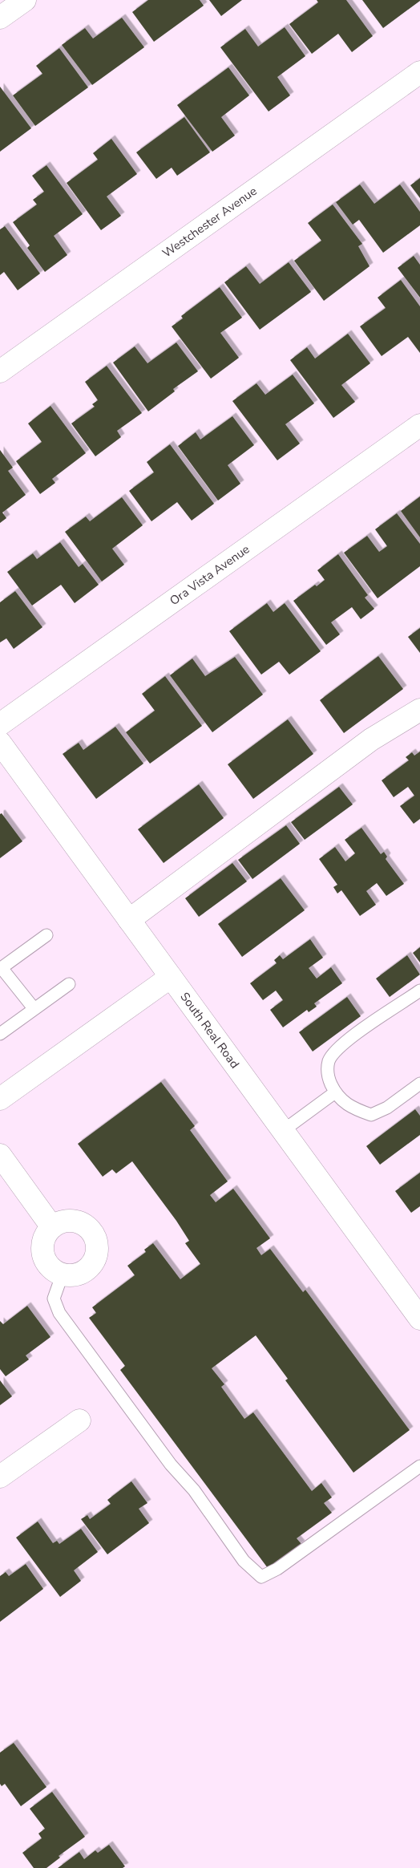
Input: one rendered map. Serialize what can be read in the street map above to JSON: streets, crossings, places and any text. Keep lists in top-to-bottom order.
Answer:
{
  "streets": {
    "street": ["Westchester Avenue", "Ora Vista Avenue", "South Real Road"]
  }
}
